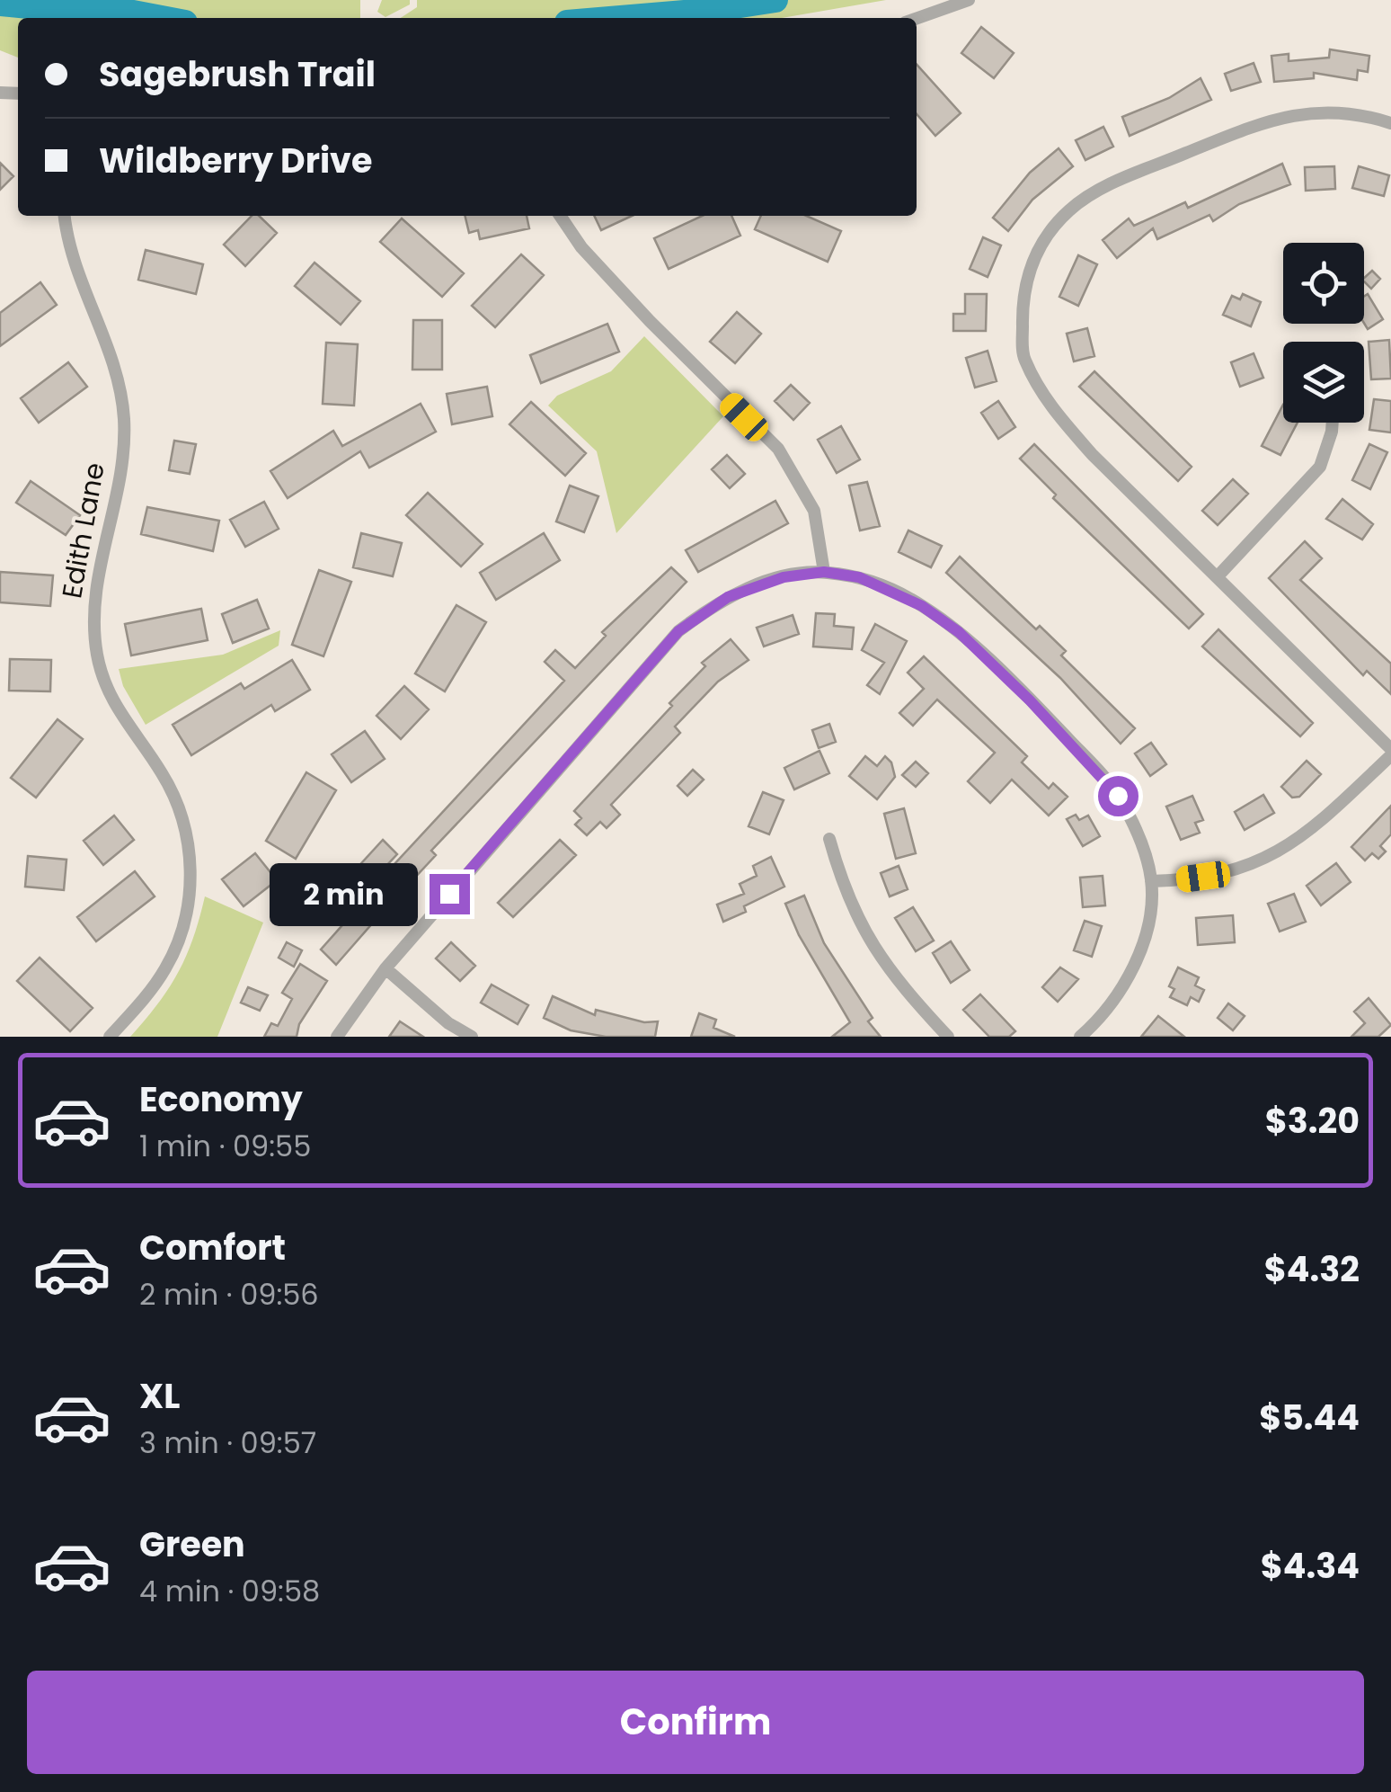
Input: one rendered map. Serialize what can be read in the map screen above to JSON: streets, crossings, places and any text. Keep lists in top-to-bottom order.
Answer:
{
  "streets": {
    "street": ["Edith Lane"]
  },
  "page": {
    "banner": ["Sagebrush Trail", "Wildberry Drive"],
    "bubble": "2 min",
    "list": [
      {
        "name": "Economy",
        "note": "1 min · 09:55",
        "value": "$3.20"
      },
      {
        "name": "Comfort",
        "note": "2 min · 09:56",
        "value": "$4.32"
      },
      {
        "name": "XL",
        "note": "3 min · 09:57",
        "value": "$5.44"
      },
      {
        "name": "Green",
        "note": "4 min · 09:58",
        "value": "$4.34"
      }
    ],
    "buttons": "Confirm"
  }
}
